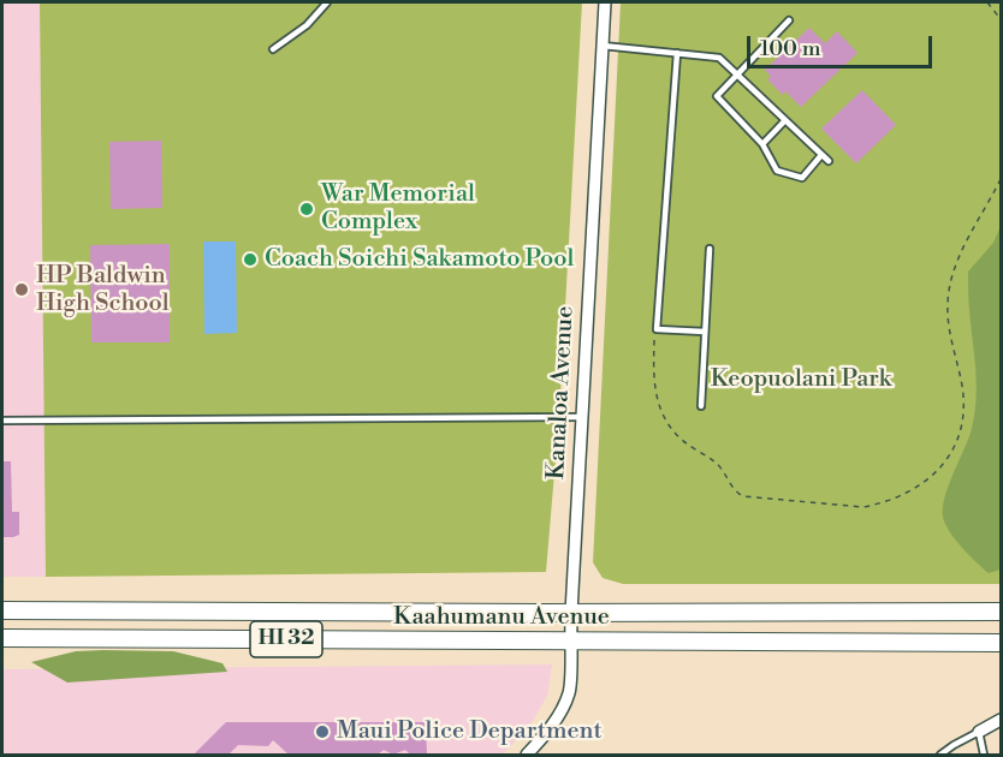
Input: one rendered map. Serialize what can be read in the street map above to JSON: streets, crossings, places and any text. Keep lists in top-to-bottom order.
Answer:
{
  "streets": {
    "main road": ["Kaahumanu Avenue", "HI 32"],
    "street": ["Kanaloa Avenue"]
  },
  "crossings": [
    ["Kanaloa Avenue", "Kaahumanu Avenue"]
  ],
  "parks": ["Keopuolani Park"],
  "places": [
    "War Memorial Complex",
    "Coach Soichi Sakamoto Pool",
    "HP Baldwin High School",
    "Maui Police Department"
  ],
  "scale_bar": "100 m"
}
